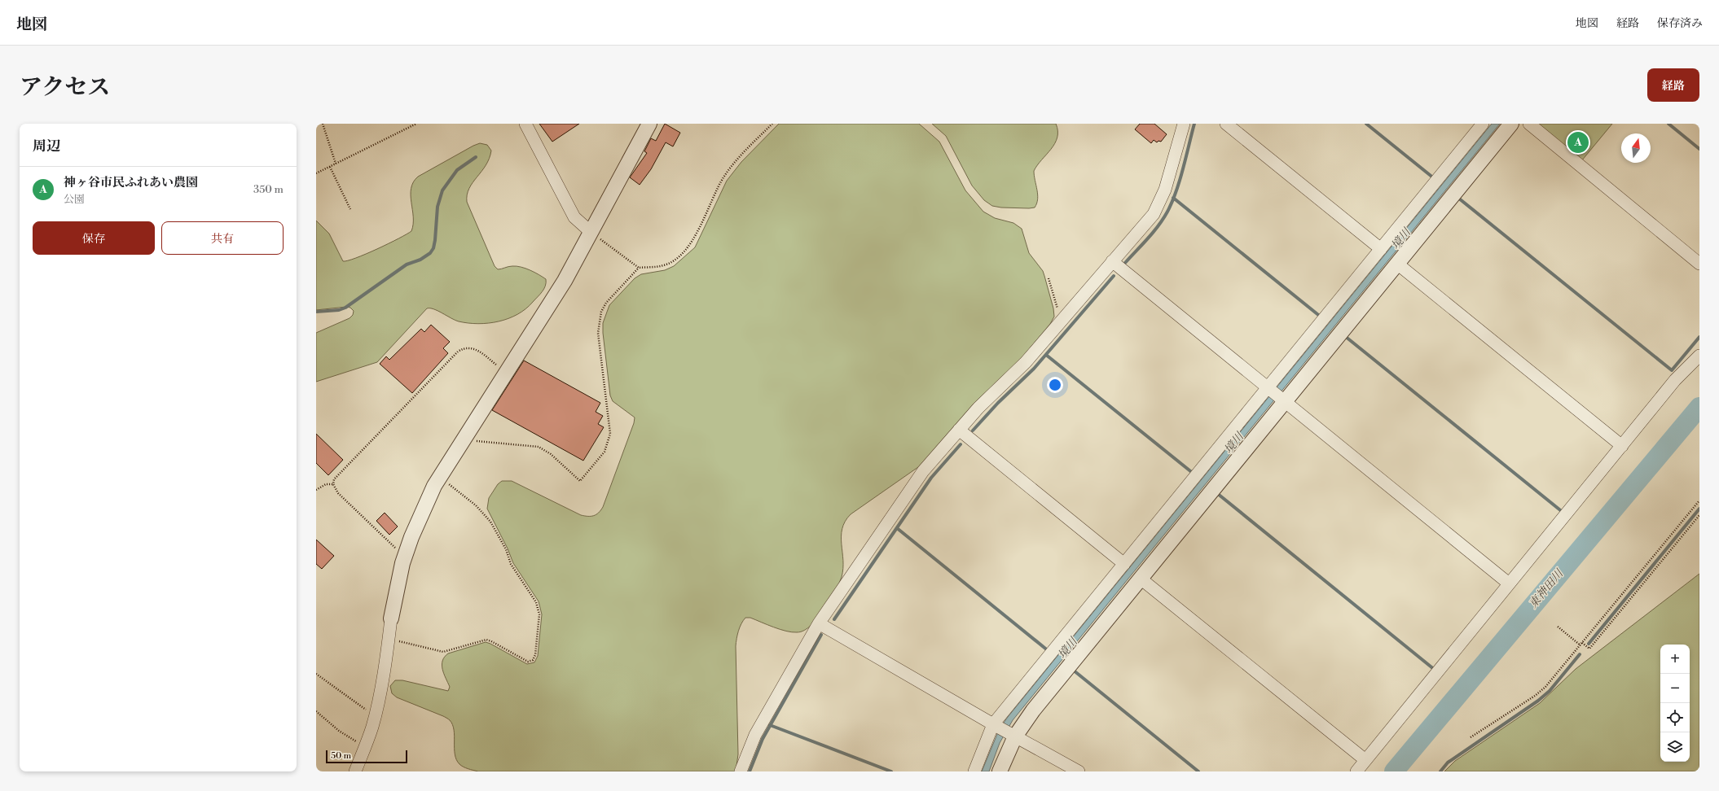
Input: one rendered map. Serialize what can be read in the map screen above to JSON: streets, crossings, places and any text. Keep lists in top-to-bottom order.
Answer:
{
  "water": ["境川", "東神田川"],
  "scale_bar": "50 m",
  "north": "top",
  "page": {
    "header": "地図",
    "nav": ["地図", "経路", "保存済み"],
    "title": "アクセス",
    "buttons": [
      "経路",
      ["保存", "共有"]
    ],
    "heading": "周辺",
    "pins": "A",
    "list": [
      {
        "mark": "A",
        "name": "神ヶ谷市民ふれあい農園",
        "note": "公園",
        "value": "350 m"
      }
    ],
    "map_buttons": ["+", "−"],
    "scale": "50 m"
  }
}
